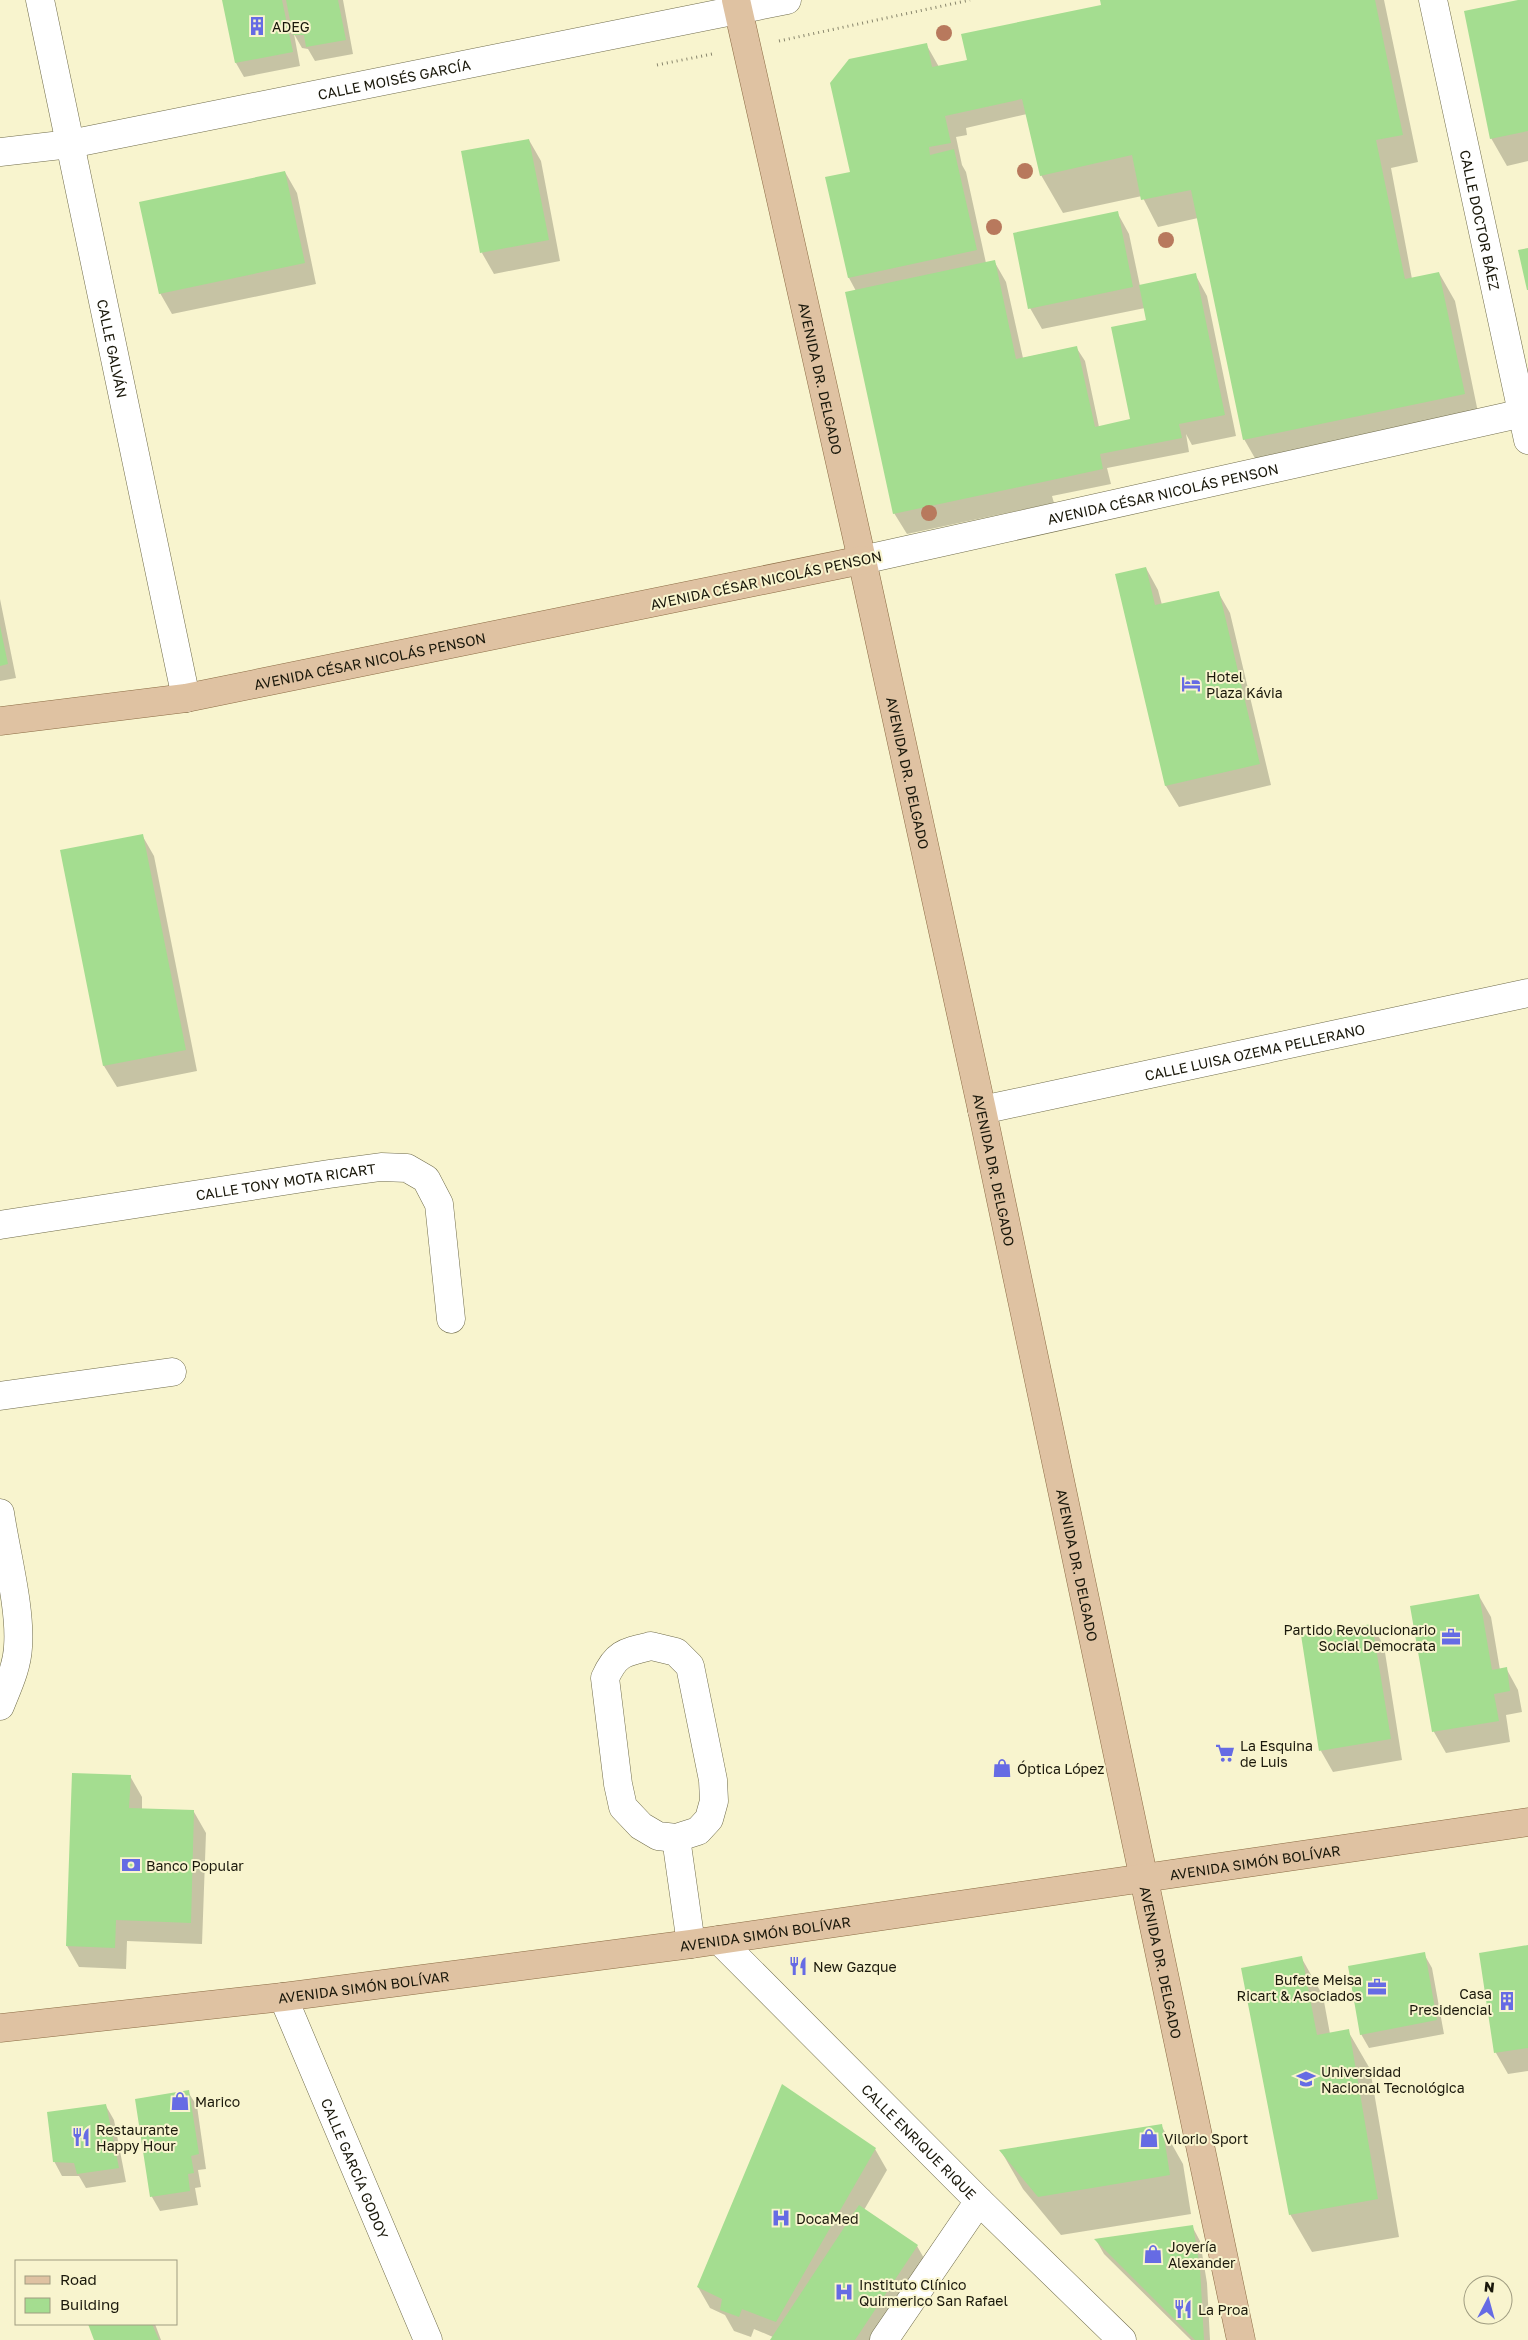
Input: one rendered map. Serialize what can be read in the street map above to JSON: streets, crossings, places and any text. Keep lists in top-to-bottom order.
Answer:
{
  "streets": {
    "main road": ["AVENIDA DR. DELGADO", "AVENIDA CÉSAR NICOLÁS PENSON", "AVENIDA SIMÓN BOLÍVAR"],
    "street": [
      "CALLE MOISÉS GARCÍA",
      "CALLE DOCTOR BÁEZ",
      "CALLE GALVÁN",
      "CALLE LUISA OZEMA PELLERANO",
      "CALLE TONY MOTA RICART",
      "CALLE ENRIQUE RIQUE",
      "CALLE GARCÍA GODOY"
    ]
  },
  "crossings": [
    ["CALLE MOISÉS GARCÍA", "CALLE GALVÁN"],
    ["CALLE MOISÉS GARCÍA", "AVENIDA DR. DELGADO"],
    ["CALLE DOCTOR BÁEZ", "AVENIDA CÉSAR NICOLÁS PENSON"],
    ["CALLE GALVÁN", "AVENIDA CÉSAR NICOLÁS PENSON"],
    ["AVENIDA DR. DELGADO", "AVENIDA CÉSAR NICOLÁS PENSON"],
    ["AVENIDA DR. DELGADO", "CALLE LUISA OZEMA PELLERANO"],
    ["AVENIDA DR. DELGADO", "AVENIDA SIMÓN BOLÍVAR"],
    ["AVENIDA SIMÓN BOLÍVAR", "CALLE ENRIQUE RIQUE"],
    ["AVENIDA SIMÓN BOLÍVAR", "CALLE GARCÍA GODOY"]
  ],
  "places": {
    "building": ["ADEG", "Casa Presidencial"],
    "hotel": ["Hotel Plaza Kávia"],
    "office": ["Partido Revolucionario Social Democrata", "Bufete Meisa Ricart & Asociados"],
    "supermarket": ["La Esquina de Luis"],
    "shop": [
      "Óptica López",
      "Marico",
      "Vilorio Sport",
      "Joyería Alexander"
    ],
    "bank": ["Banco Popular"],
    "restaurant": ["New Gazque", "Restaurante Happy Hour", "La Proa"],
    "school or university": ["Universidad Nacional Tecnológica"],
    "hospital": ["DocaMed", "Instituto Clínico Quirmerico San Rafael"]
  },
  "legend": ["Road", "Building"],
  "north": "top"
}
